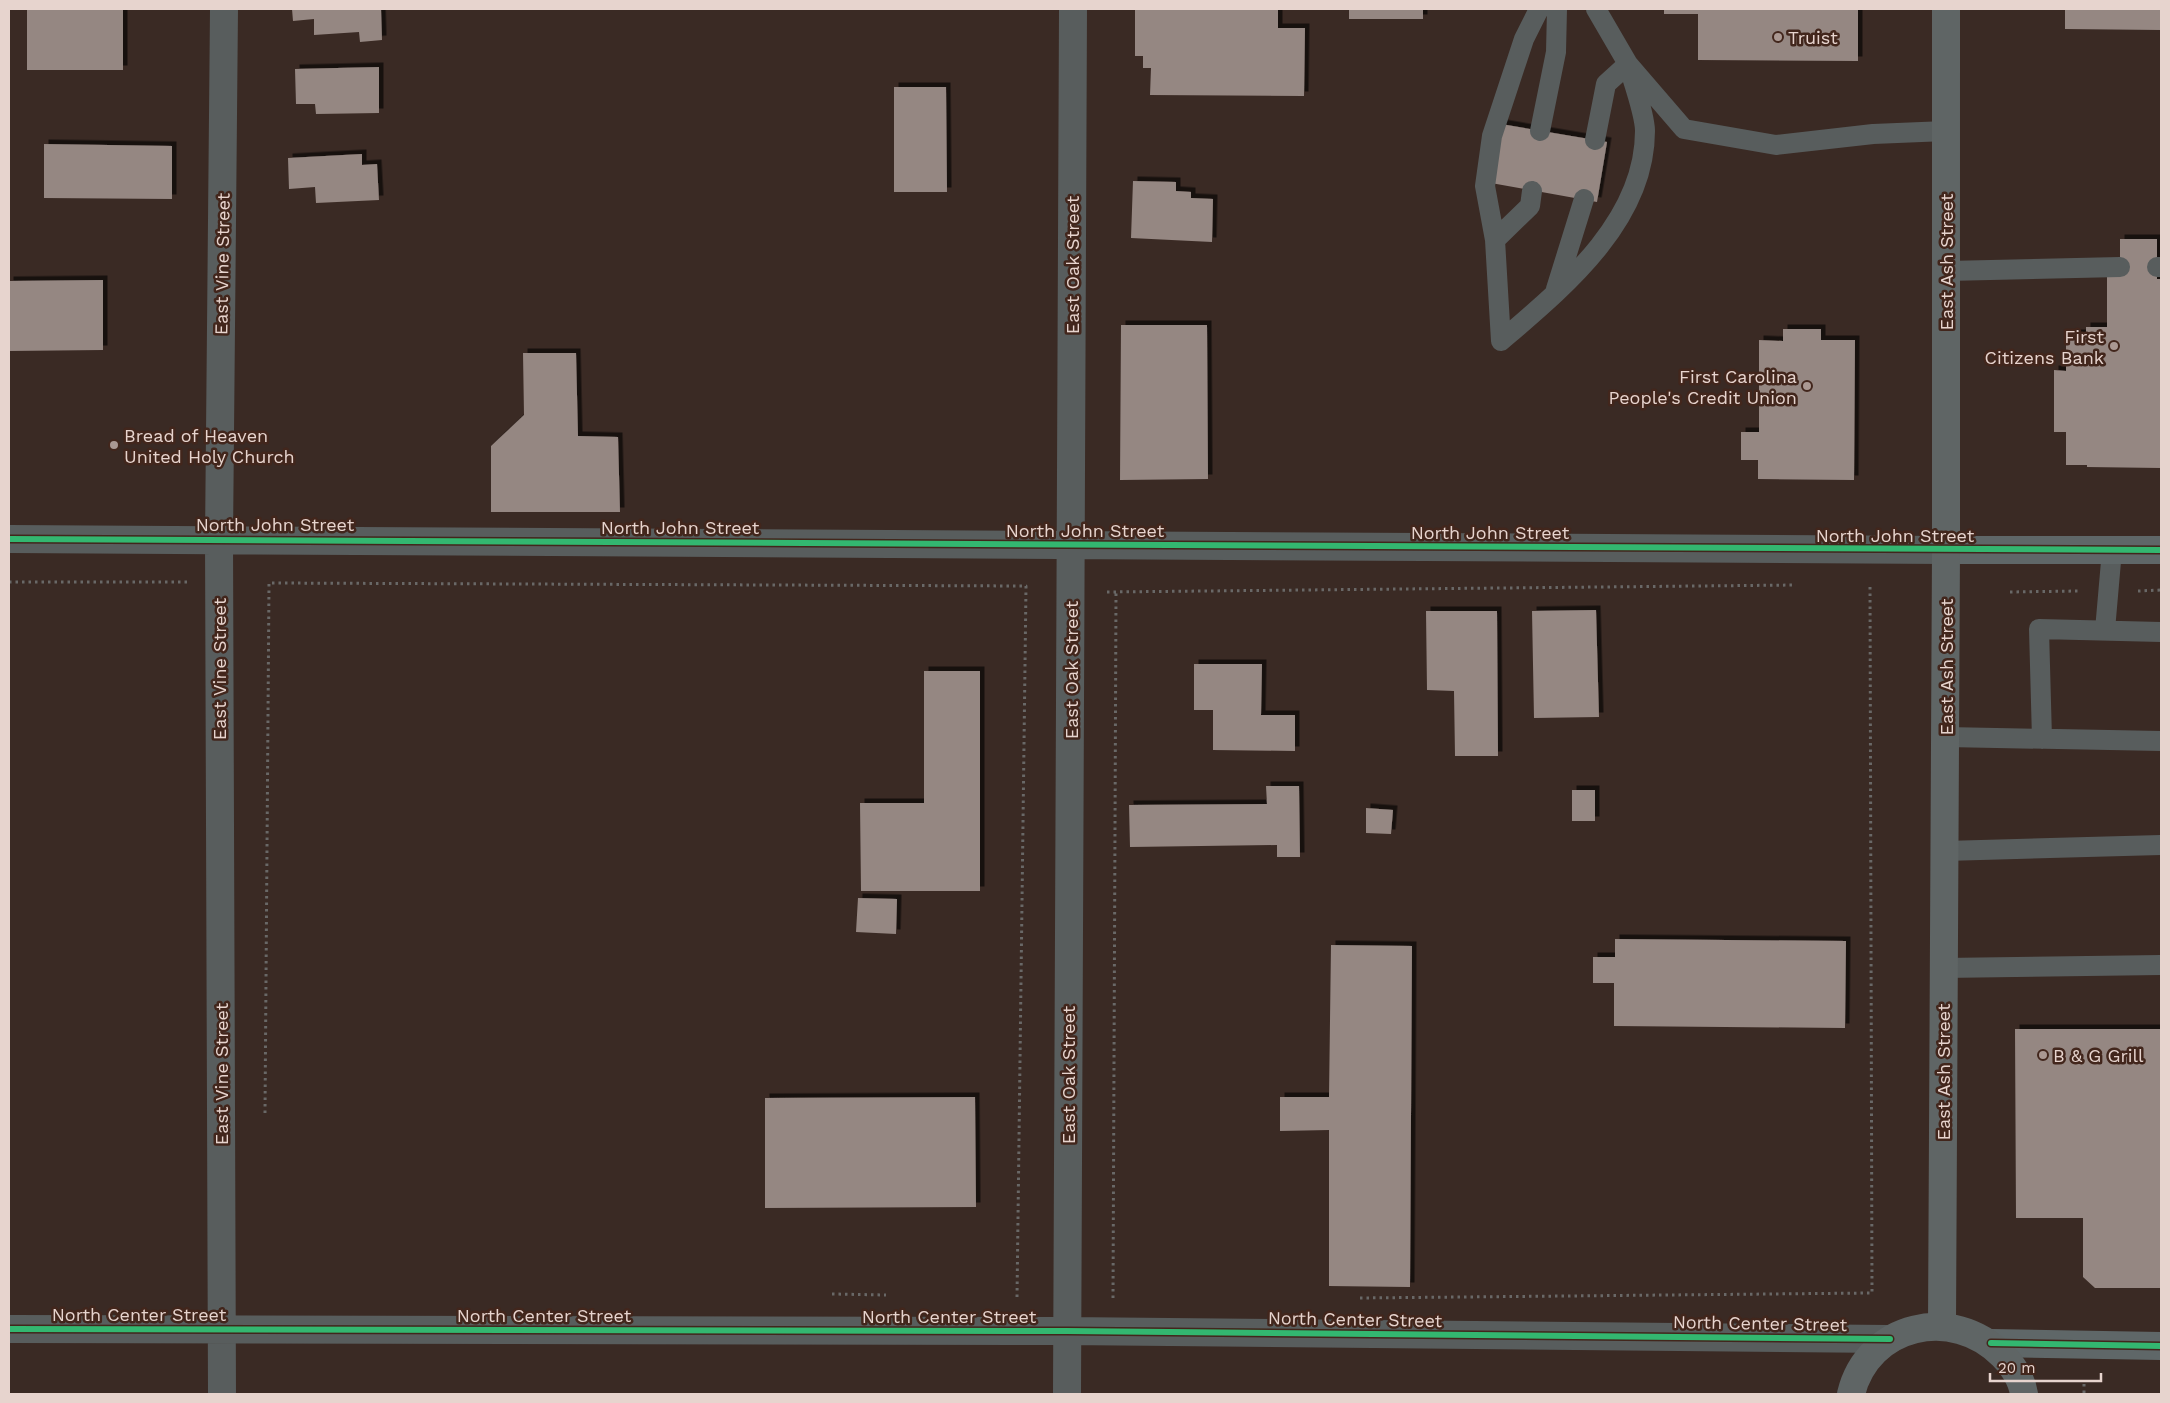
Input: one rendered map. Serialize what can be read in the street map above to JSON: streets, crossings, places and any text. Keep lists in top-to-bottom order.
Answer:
{
  "streets": {
    "main road": ["East Ash Street"],
    "street": [
      "East Vine Street",
      "East Oak Street",
      "North John Street",
      "North Center Street"
    ]
  },
  "crossings": [
    ["East Ash Street", "North John Street"],
    ["East Vine Street", "North John Street"],
    ["East Vine Street", "North Center Street"],
    ["East Oak Street", "North John Street"],
    ["East Oak Street", "North Center Street"]
  ],
  "places": [
    "Truist",
    "First Citizens Bank",
    "First Carolina People's Credit Union",
    "Bread of Heaven United Holy Church",
    "B & G Grill"
  ],
  "scale_bar": "20 m"
}
